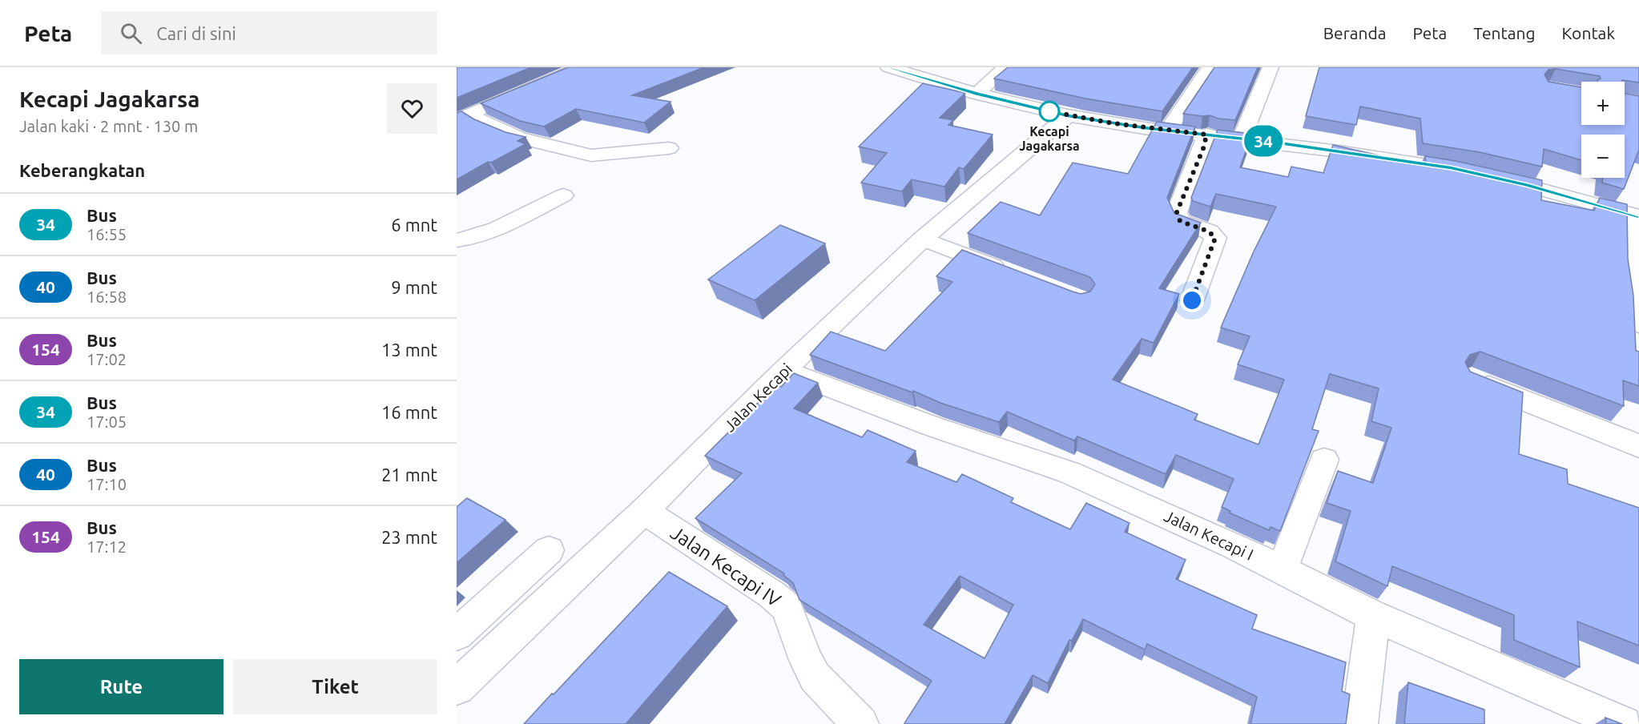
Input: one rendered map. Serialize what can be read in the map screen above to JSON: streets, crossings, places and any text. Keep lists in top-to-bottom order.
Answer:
{
  "streets": {
    "street": ["Jalan Kecapi", "Jalan Kecapi I", "Jalan Kecapi IV"]
  },
  "crossings": [
    ["Jalan Kecapi", "Jalan Kecapi I"],
    ["Jalan Kecapi", "Jalan Kecapi IV"]
  ],
  "places": ["Kecapi Jagakarsa"],
  "lines": ["bus line 34"],
  "page": {
    "header": "Peta",
    "search": "Cari di sini",
    "nav": [
      "Beranda",
      "Peta",
      "Tentang",
      "Kontak"
    ],
    "heading": [
      ["Kecapi Jagakarsa", "Jalan kaki · 2 mnt · 130 m"],
      "Keberangkatan"
    ],
    "on_map": "34",
    "map_buttons": ["+", "−"],
    "list": [
      {
        "mark": "34",
        "name": "Bus",
        "note": "16:55",
        "value": "6 mnt"
      },
      {
        "mark": "40",
        "name": "Bus",
        "note": "16:58",
        "value": "9 mnt"
      },
      {
        "mark": "154",
        "name": "Bus",
        "note": "17:02",
        "value": "13 mnt"
      },
      {
        "mark": "34",
        "name": "Bus",
        "note": "17:05",
        "value": "16 mnt"
      },
      {
        "mark": "40",
        "name": "Bus",
        "note": "17:10",
        "value": "21 mnt"
      },
      {
        "mark": "154",
        "name": "Bus",
        "note": "17:12",
        "value": "23 mnt"
      }
    ],
    "buttons": ["Rute", "Tiket"]
  }
}
